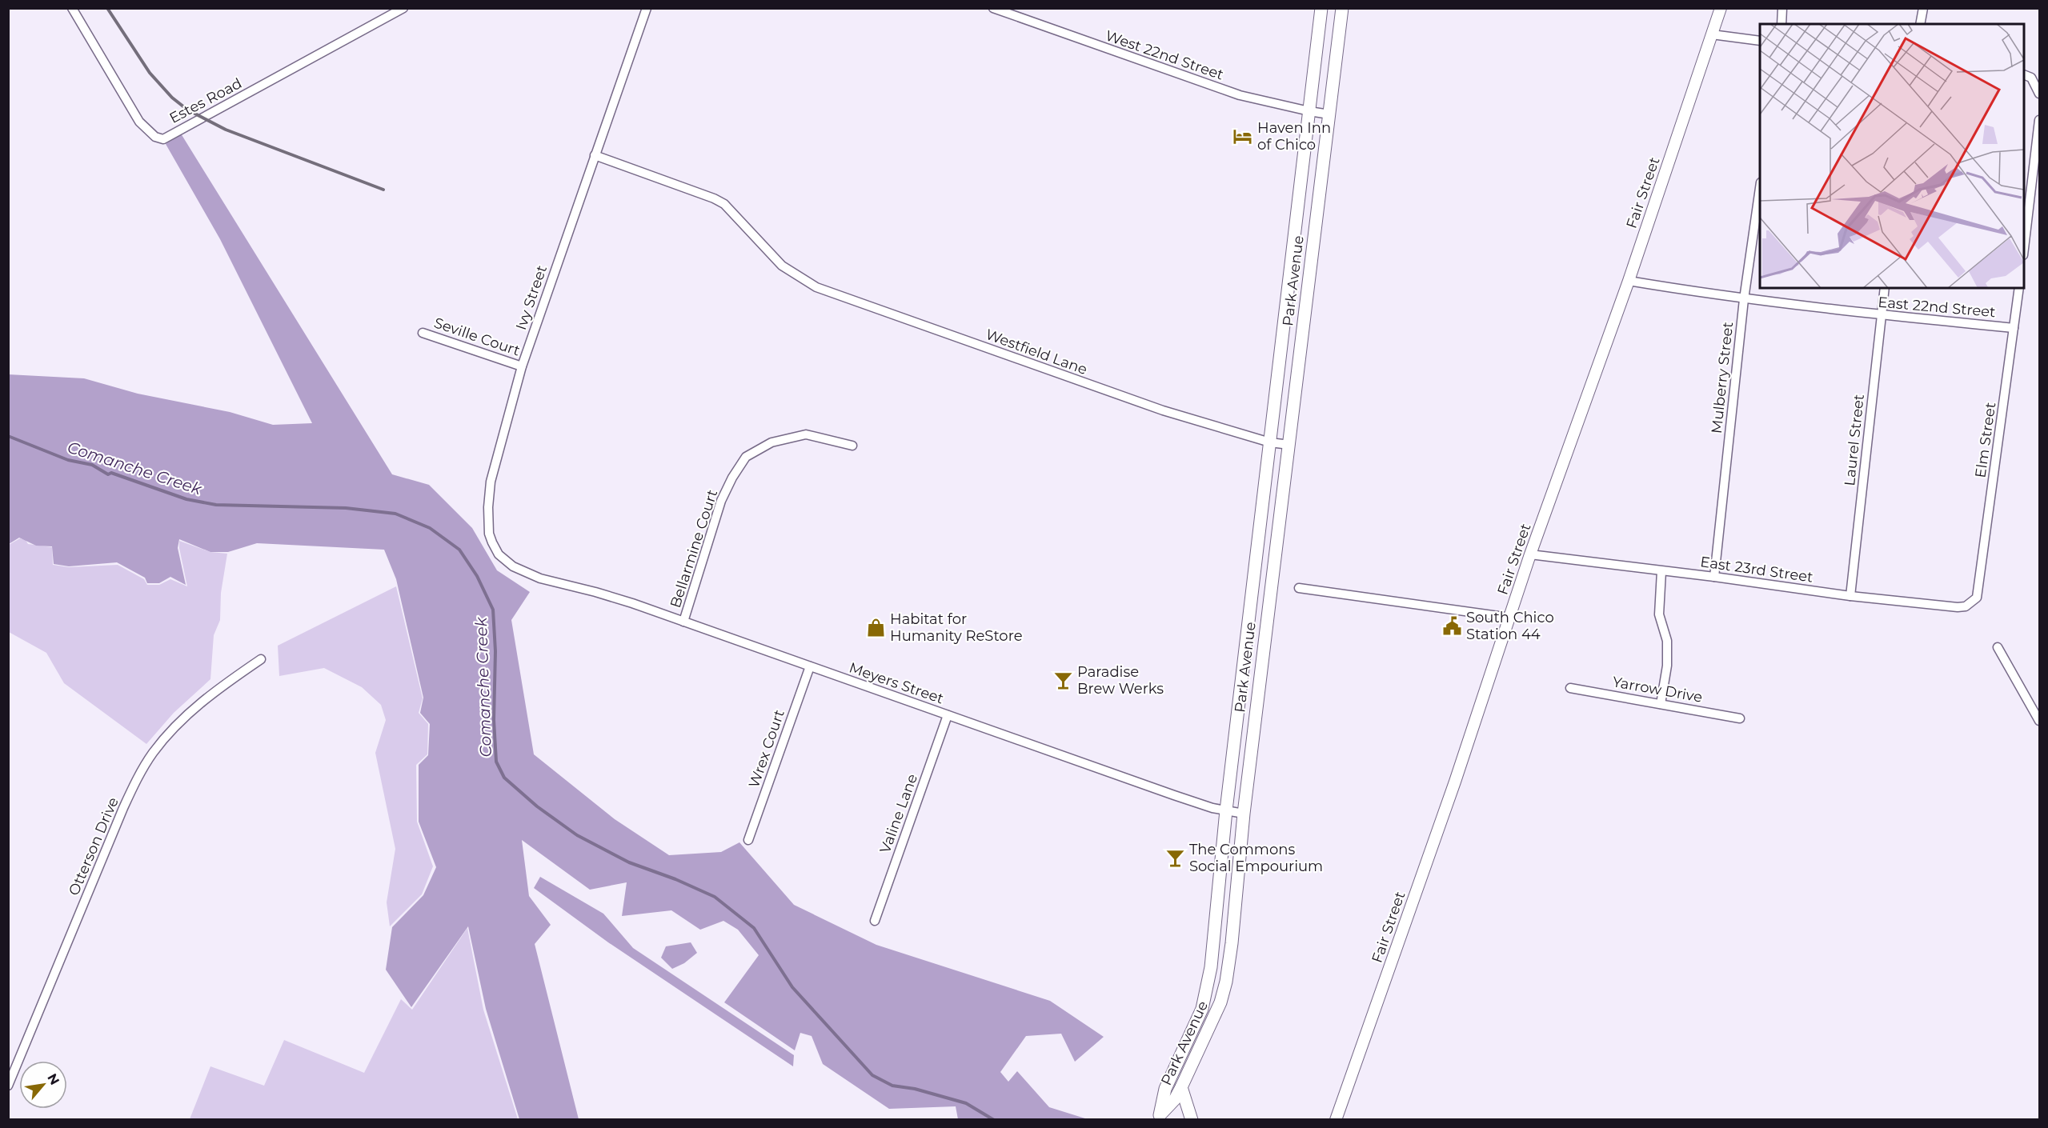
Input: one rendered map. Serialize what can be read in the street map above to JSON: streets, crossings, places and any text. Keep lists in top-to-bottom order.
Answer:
{
  "streets": {
    "main road": ["Park Avenue"],
    "street": [
      "West 22nd Street",
      "Estes Road",
      "Fair Street",
      "Ivy Street",
      "East 22nd Street",
      "Seville Court",
      "Westfield Lane",
      "Mulberry Street",
      "Laurel Street",
      "Elm Street",
      "Bellarmine Court",
      "East 23rd Street",
      "Meyers Street",
      "Yarrow Drive",
      "Wrex Court",
      "Valine Lane",
      "Otterson Drive"
    ]
  },
  "crossings": [
    ["West 22nd Street", "Park Avenue"],
    ["Fair Street", "East 22nd Street"],
    ["Fair Street", "East 23rd Street"],
    ["Park Avenue", "Westfield Lane"],
    ["Park Avenue", "Meyers Street"],
    ["Ivy Street", "Seville Court"],
    ["Ivy Street", "Westfield Lane"],
    ["Ivy Street", "Meyers Street"],
    ["East 22nd Street", "Mulberry Street"],
    ["East 22nd Street", "Laurel Street"],
    ["East 22nd Street", "Elm Street"],
    ["Mulberry Street", "East 23rd Street"],
    ["Laurel Street", "East 23rd Street"],
    ["Elm Street", "East 23rd Street"],
    ["Bellarmine Court", "Meyers Street"],
    ["Meyers Street", "Wrex Court"],
    ["Meyers Street", "Valine Lane"]
  ],
  "water": ["Comanche Creek"],
  "places": {
    "hotel": ["Haven Inn of Chico"],
    "public building": ["South Chico Station 44"],
    "shop": ["Habitat for Humanity ReStore"],
    "bar": ["Paradise Brew Werks", "The Commons Social Empourium"]
  },
  "north": "top right"
}
